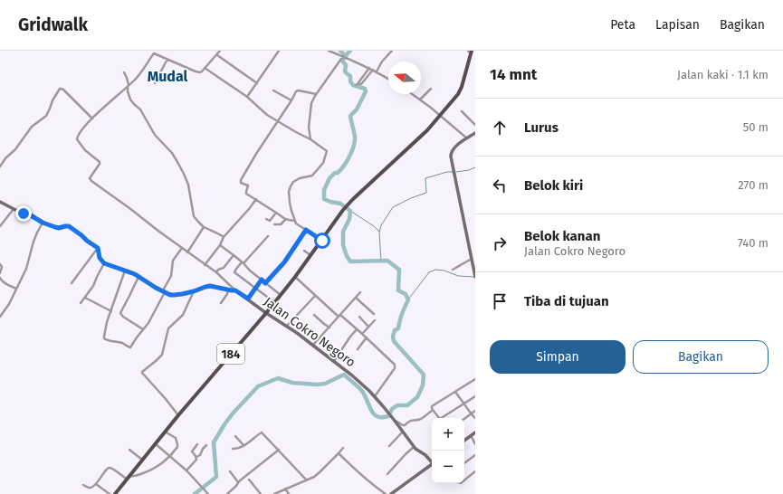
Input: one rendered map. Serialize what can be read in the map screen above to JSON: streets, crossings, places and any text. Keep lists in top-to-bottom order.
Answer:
{
  "streets": {
    "main road": ["184"],
    "street": ["Jalan Cokro Negoro"]
  },
  "crossings": [
    ["Jalan Cokro Negoro", "184"]
  ],
  "districts": ["Mudal"],
  "north": "left",
  "page": {
    "header": "Gridwalk",
    "nav": ["Peta", "Lapisan", "Bagikan"],
    "heading": ["14 mnt", "Jalan kaki · 1.1 km"],
    "list": [
      ["Lurus", "50 m"],
      ["Belok kiri", "270 m"],
      ["Belok kanan", "Jalan Cokro Negoro", "740 m"],
      "Tiba di tujuan"
    ],
    "buttons": ["Simpan", "Bagikan"],
    "map_buttons": ["+", "−"]
  }
}
